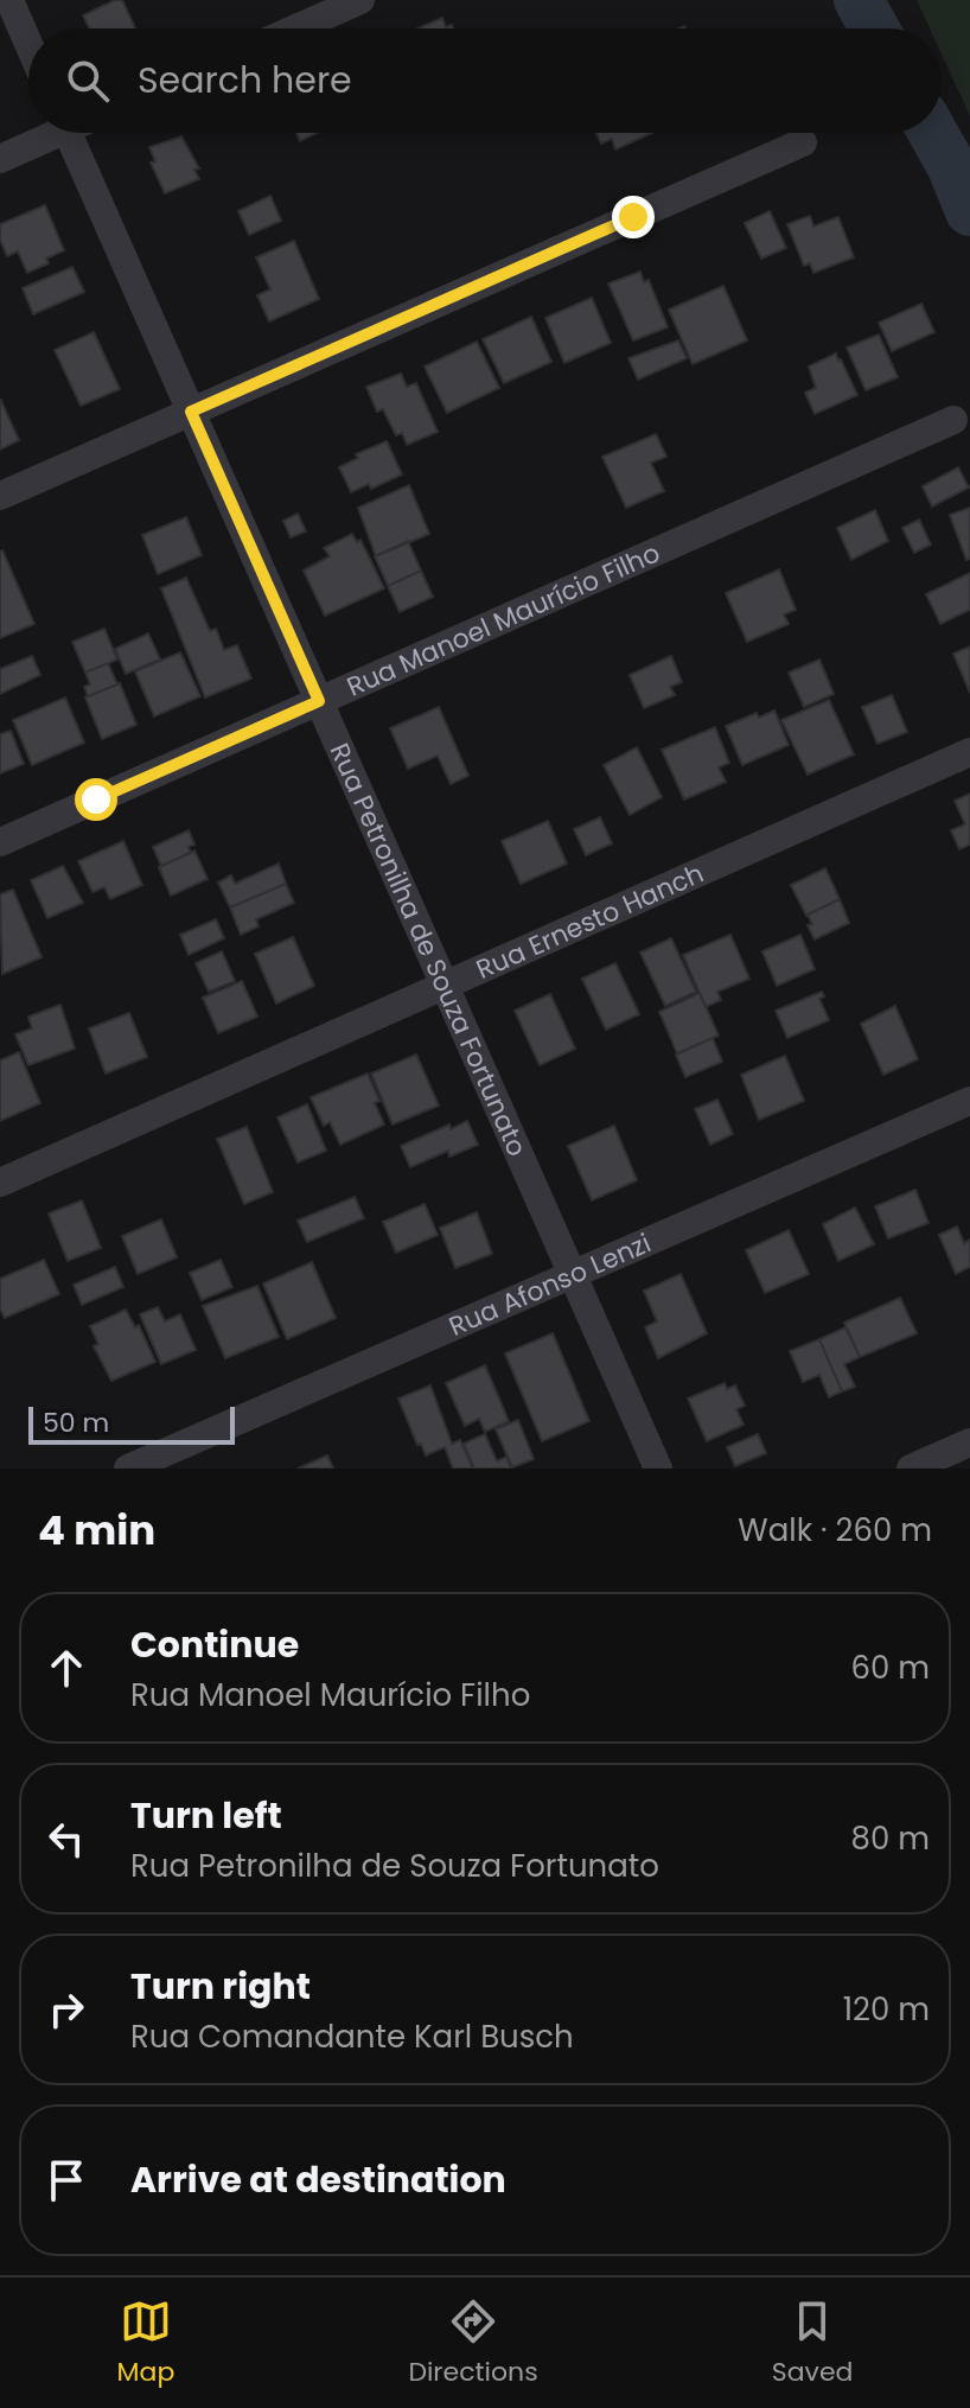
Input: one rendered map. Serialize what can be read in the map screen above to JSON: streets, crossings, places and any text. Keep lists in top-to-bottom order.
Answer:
{
  "streets": {
    "street": [
      "Rua Manoel Maurício Filho",
      "Rua Ernesto Hanch",
      "Rua Petronilha de Souza Fortunato",
      "Rua Afonso Lenzi"
    ]
  },
  "crossings": [
    ["Rua Manoel Maurício Filho", "Rua Petronilha de Souza Fortunato"],
    ["Rua Ernesto Hanch", "Rua Petronilha de Souza Fortunato"],
    ["Rua Petronilha de Souza Fortunato", "Rua Afonso Lenzi"]
  ],
  "scale_bar": "50 m",
  "page": {
    "search": "Search here",
    "scale": "50 m",
    "heading": ["4 min", "Walk · 260 m"],
    "list": [
      ["Continue", "Rua Manoel Maurício Filho", "60 m"],
      ["Turn left", "Rua Petronilha de Souza Fortunato", "80 m"],
      ["Turn right", "Rua Comandante Karl Busch", "120 m"],
      "Arrive at destination"
    ],
    "nav": ["Map", "Directions", "Saved"]
  }
}
